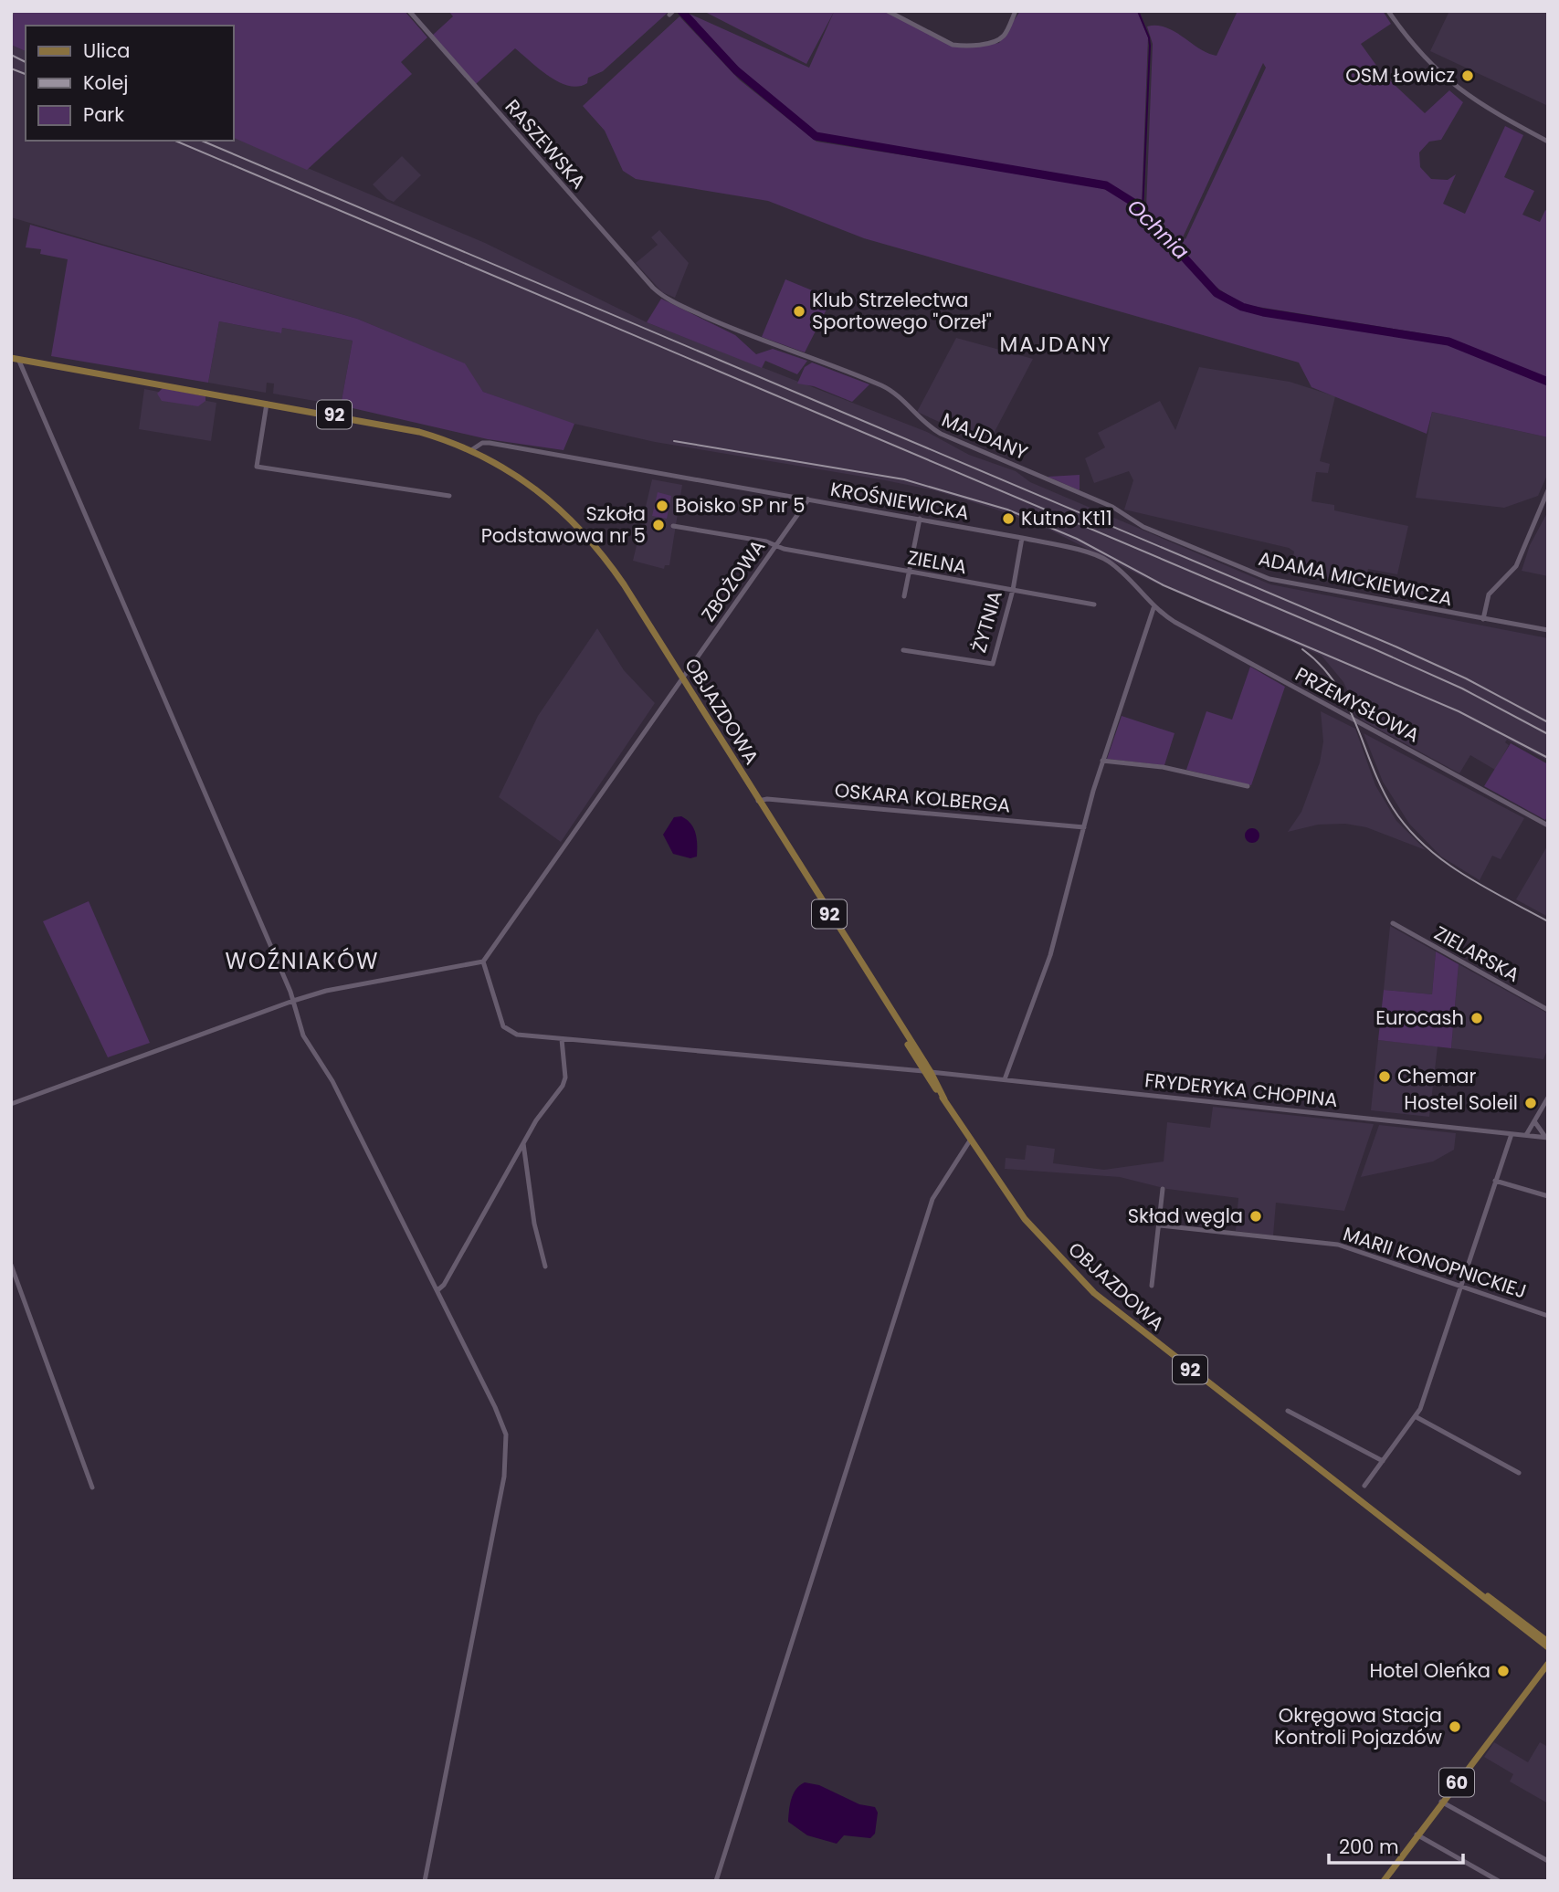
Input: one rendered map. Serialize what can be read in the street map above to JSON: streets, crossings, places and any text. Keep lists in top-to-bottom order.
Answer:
{
  "streets": {
    "main road": ["92", "OBJAZDOWA", "60"],
    "street": [
      "RASZEWSKA",
      "MAJDANY",
      "KROŚNIEWICKA",
      "ZIELNA",
      "ADAMA MICKIEWICZA",
      "ZBOŻOWA",
      "ŻYTNIA",
      "PRZEMYSŁOWA",
      "OSKARA KOLBERGA",
      "ZIELARSKA",
      "FRYDERYKA CHOPINA",
      "MARII KONOPNICKIEJ"
    ]
  },
  "crossings": [
    ["RASZEWSKA", "MAJDANY"],
    ["92", "KROŚNIEWICKA"],
    ["92", "OBJAZDOWA"],
    ["MAJDANY", "ADAMA MICKIEWICZA"],
    ["KROŚNIEWICKA", "ZBOŻOWA"],
    ["KROŚNIEWICKA", "ŻYTNIA"],
    ["KROŚNIEWICKA", "PRZEMYSŁOWA"],
    ["KROŚNIEWICKA", "OBJAZDOWA"],
    ["ZIELNA", "ZBOŻOWA"],
    ["ZIELNA", "ŻYTNIA"],
    ["ZBOŻOWA", "OBJAZDOWA"],
    ["ZBOŻOWA", "FRYDERYKA CHOPINA"],
    ["OBJAZDOWA", "OSKARA KOLBERGA"],
    ["OBJAZDOWA", "FRYDERYKA CHOPINA"]
  ],
  "districts": ["MAJDANY", "WOŹNIAKÓW"],
  "water": ["Ochnia"],
  "places": [
    "OSM Łowicz",
    "Klub Strzelectwa Sportowego \"Orzeł\"",
    "Boisko SP nr 5",
    "Kutno Kt11",
    "Szkoła Podstawowa nr 5",
    "Eurocash",
    "Chemar",
    "Hostel Soleil",
    "Skład węgla",
    "Hotel Oleńka",
    "Okręgowa Stacja Kontroli Pojazdów"
  ],
  "legend": ["Ulica", "Kolej", "Park"],
  "scale_bar": "200 m"
}
